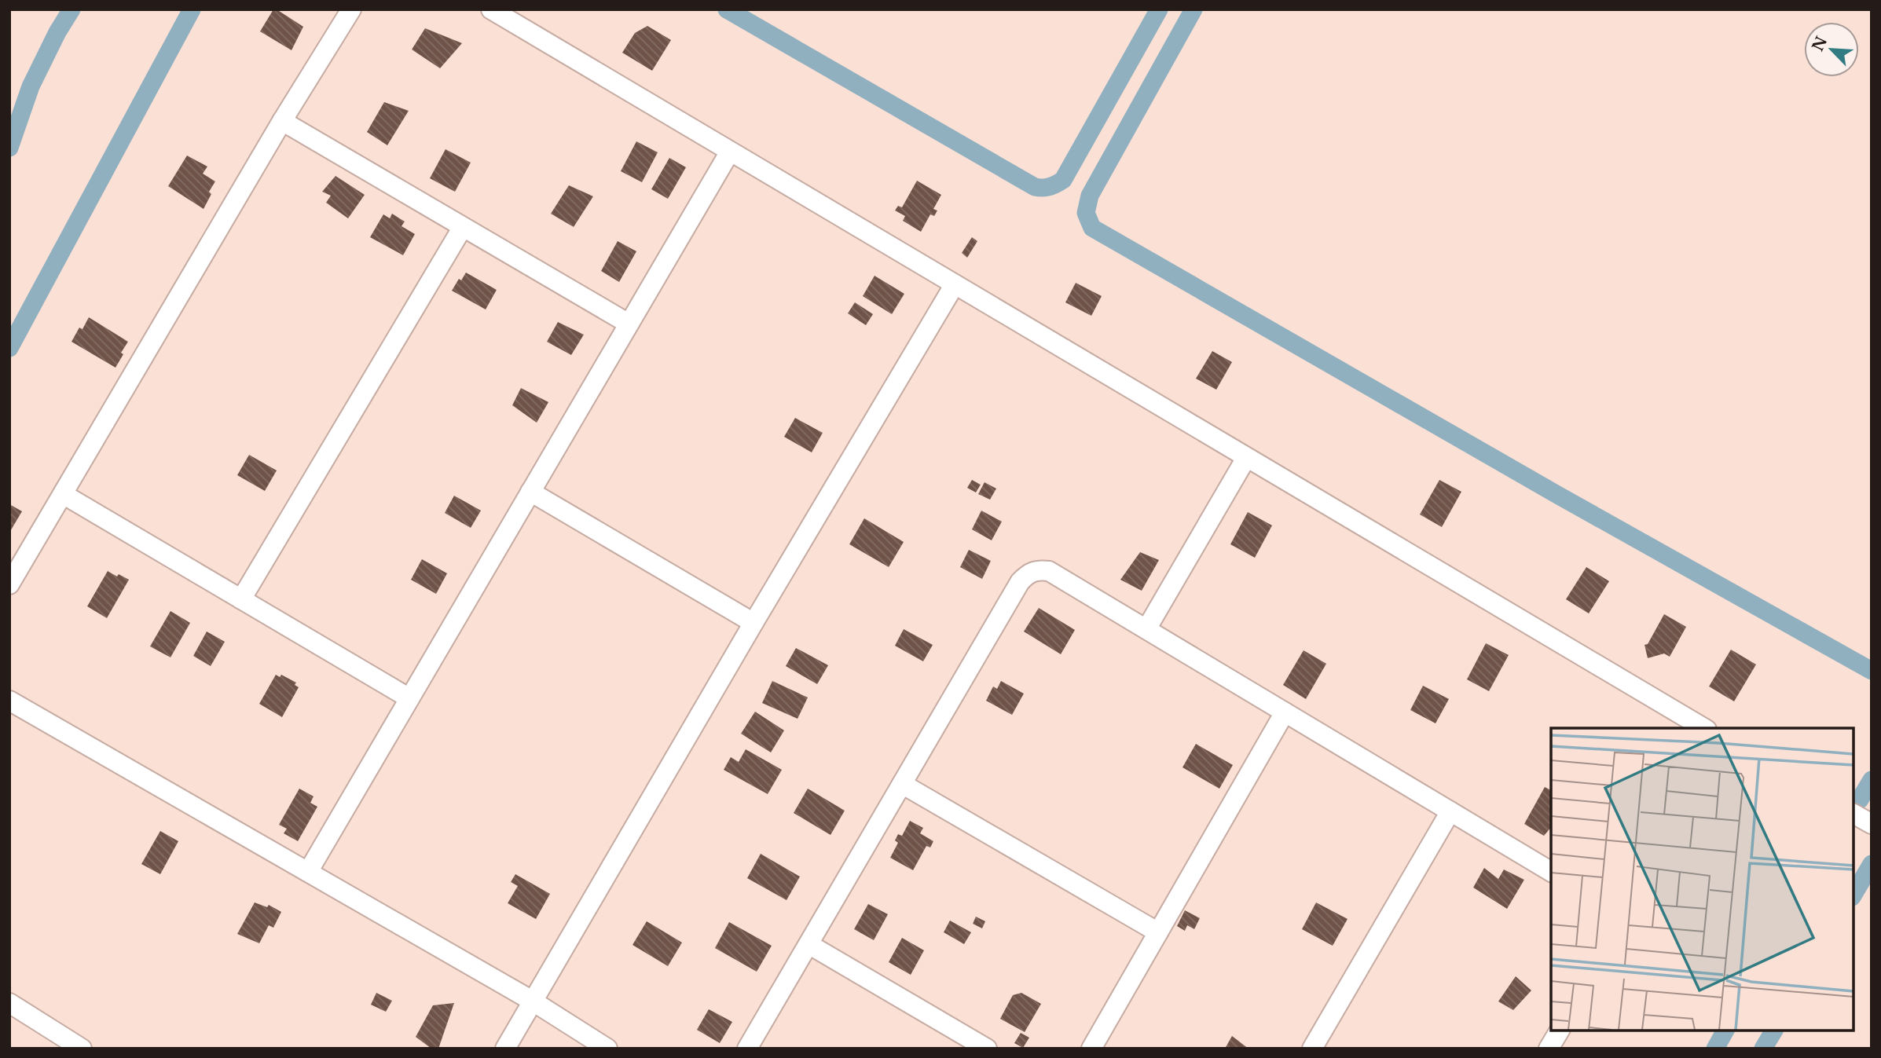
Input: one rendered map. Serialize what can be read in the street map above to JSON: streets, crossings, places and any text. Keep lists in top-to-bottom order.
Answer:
{
  "north": "top left"
}
